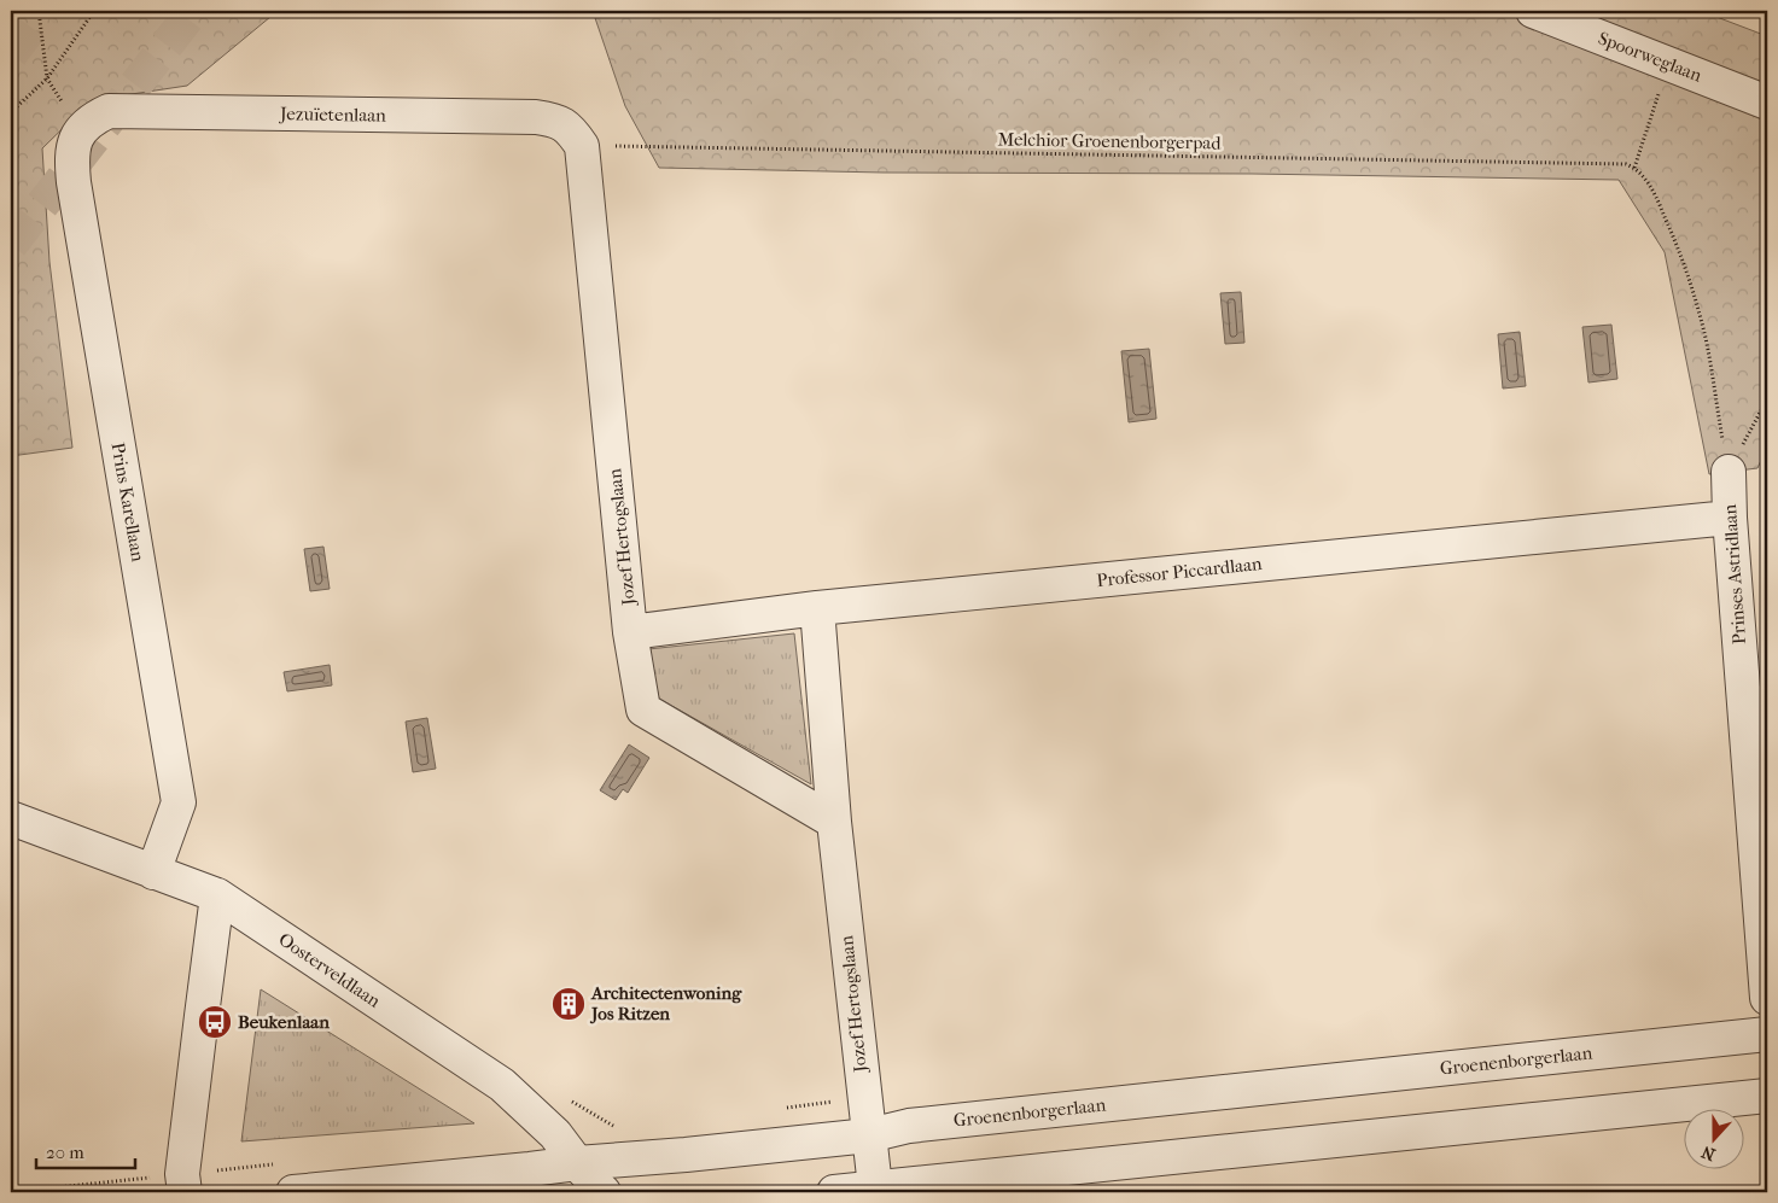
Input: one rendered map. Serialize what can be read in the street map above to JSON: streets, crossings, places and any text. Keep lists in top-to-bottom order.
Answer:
{
  "streets": {
    "street": [
      "Spoorweglaan",
      "Jezuïetenlaan",
      "Prins Karellaan",
      "Jozef Hertogslaan",
      "Professor Piccardlaan",
      "Prinses Astridlaan",
      "Oosterveldlaan",
      "Groenenborgerlaan"
    ],
    "path": ["Melchior Groenenborgerpad"]
  },
  "crossings": [
    ["Jezuïetenlaan", "Melchior Groenenborgerpad"],
    ["Jezuïetenlaan", "Prins Karellaan"],
    ["Jezuïetenlaan", "Jozef Hertogslaan"],
    ["Melchior Groenenborgerpad", "Jozef Hertogslaan"],
    ["Prins Karellaan", "Oosterveldlaan"],
    ["Jozef Hertogslaan", "Professor Piccardlaan"],
    ["Jozef Hertogslaan", "Groenenborgerlaan"],
    ["Professor Piccardlaan", "Prinses Astridlaan"],
    ["Oosterveldlaan", "Groenenborgerlaan"]
  ],
  "places": {
    "building": ["Architectenwoning Jos Ritzen"],
    "bus stop": ["Beukenlaan"]
  },
  "scale_bar": "20 m",
  "north": "bottom"
}
